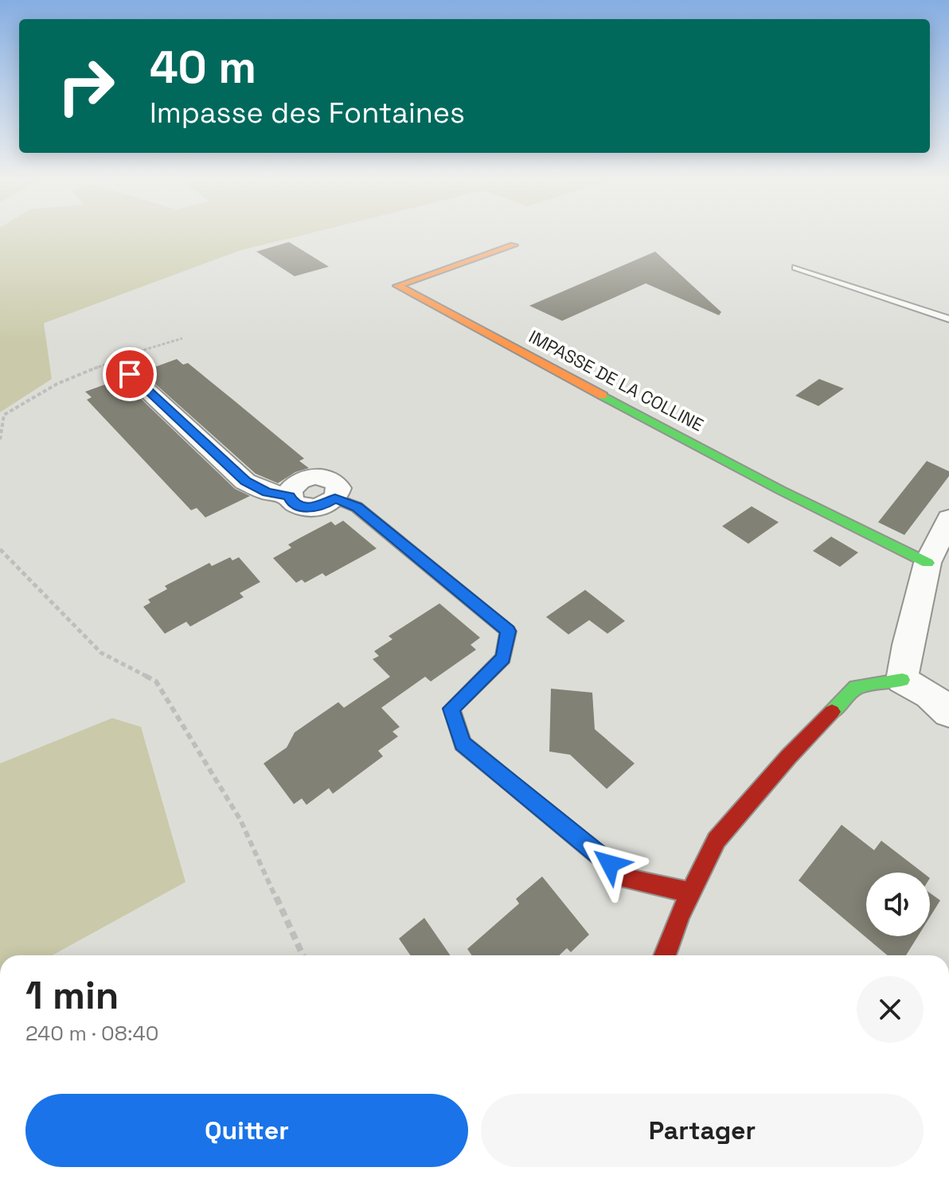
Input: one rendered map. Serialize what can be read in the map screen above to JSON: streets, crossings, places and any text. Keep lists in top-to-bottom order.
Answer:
{
  "streets": {
    "street": ["IMPASSE DE LA COLLINE"]
  },
  "page": {
    "turn": ["40 m", "Impasse des Fontaines"],
    "heading": ["1 min", "240 m · 08:40"],
    "buttons": ["Quitter", "Partager"]
  }
}
